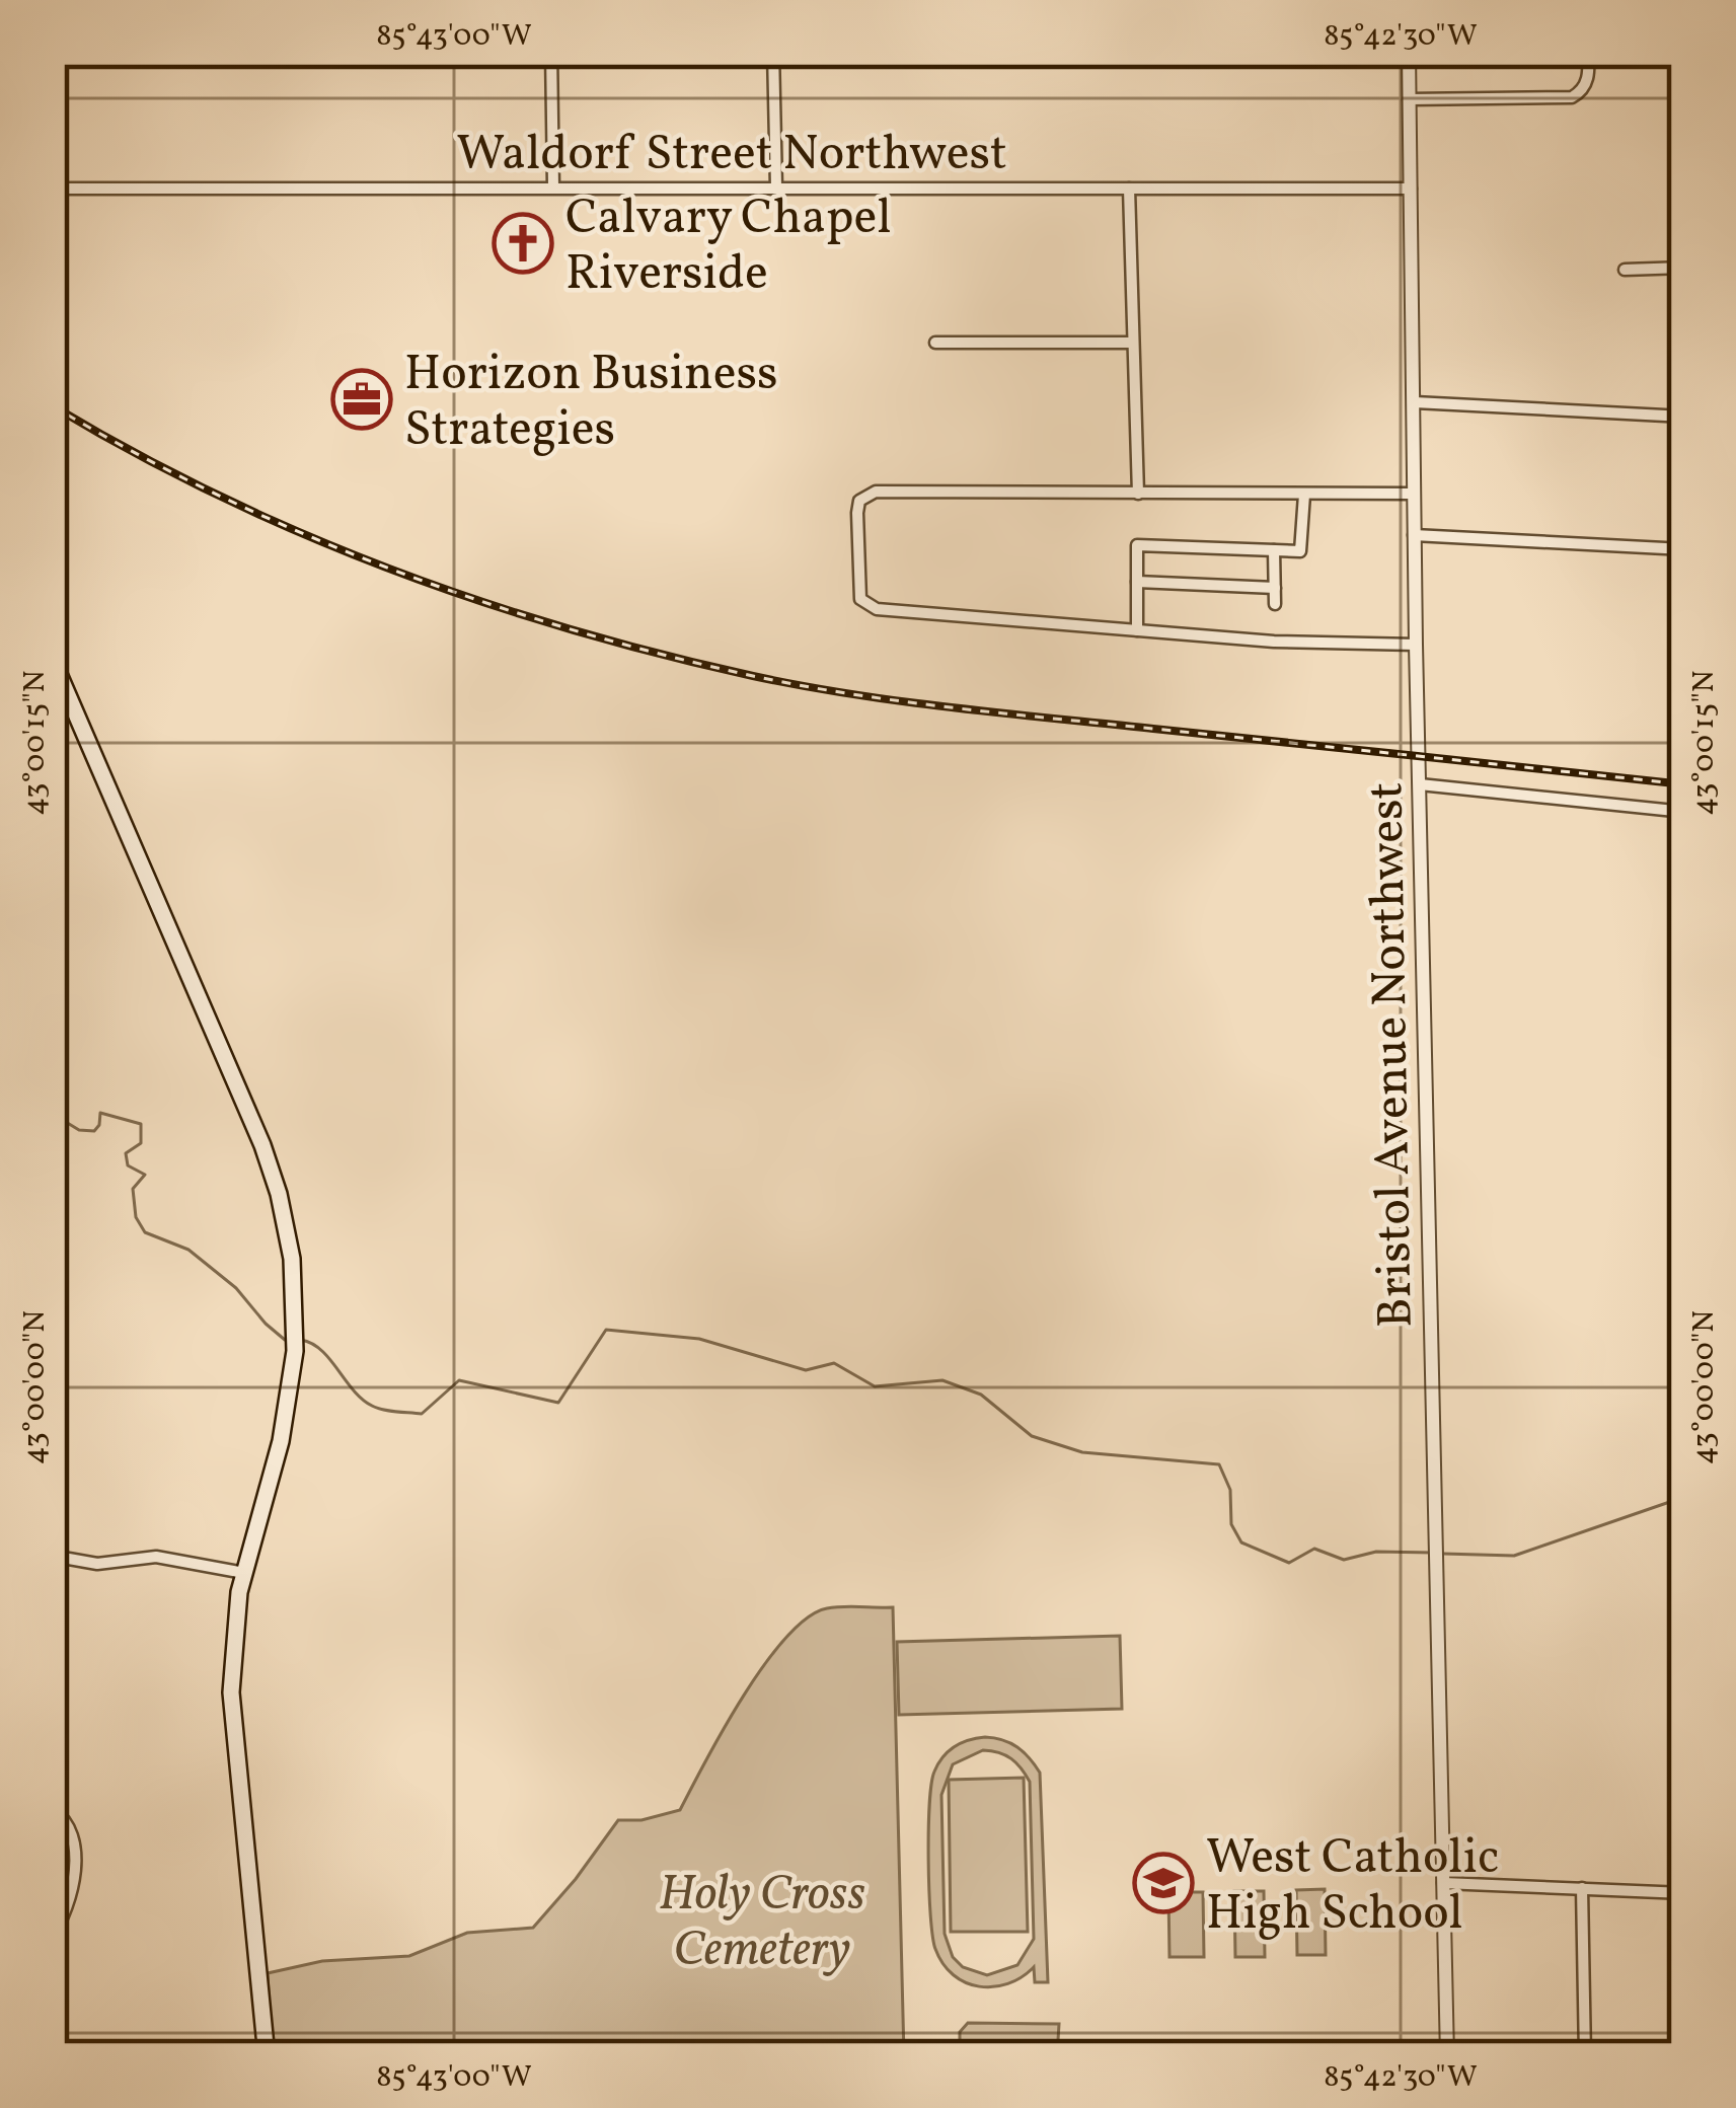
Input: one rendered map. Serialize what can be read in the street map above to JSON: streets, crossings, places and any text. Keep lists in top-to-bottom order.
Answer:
{
  "streets": {
    "street": ["Waldorf Street Northwest", "Bristol Avenue Northwest"]
  },
  "crossings": [
    ["Waldorf Street Northwest", "Bristol Avenue Northwest"]
  ],
  "parks": ["Holy Cross Cemetery"],
  "places": {
    "church": ["Calvary Chapel Riverside"],
    "office": ["Horizon Business Strategies"],
    "school or university": ["West Catholic High School"]
  },
  "coordinates": [
    "85°43'00\"W",
    "85°42'30\"W",
    "43°00'15\"N",
    "43°00'00\"N"
  ]
}
